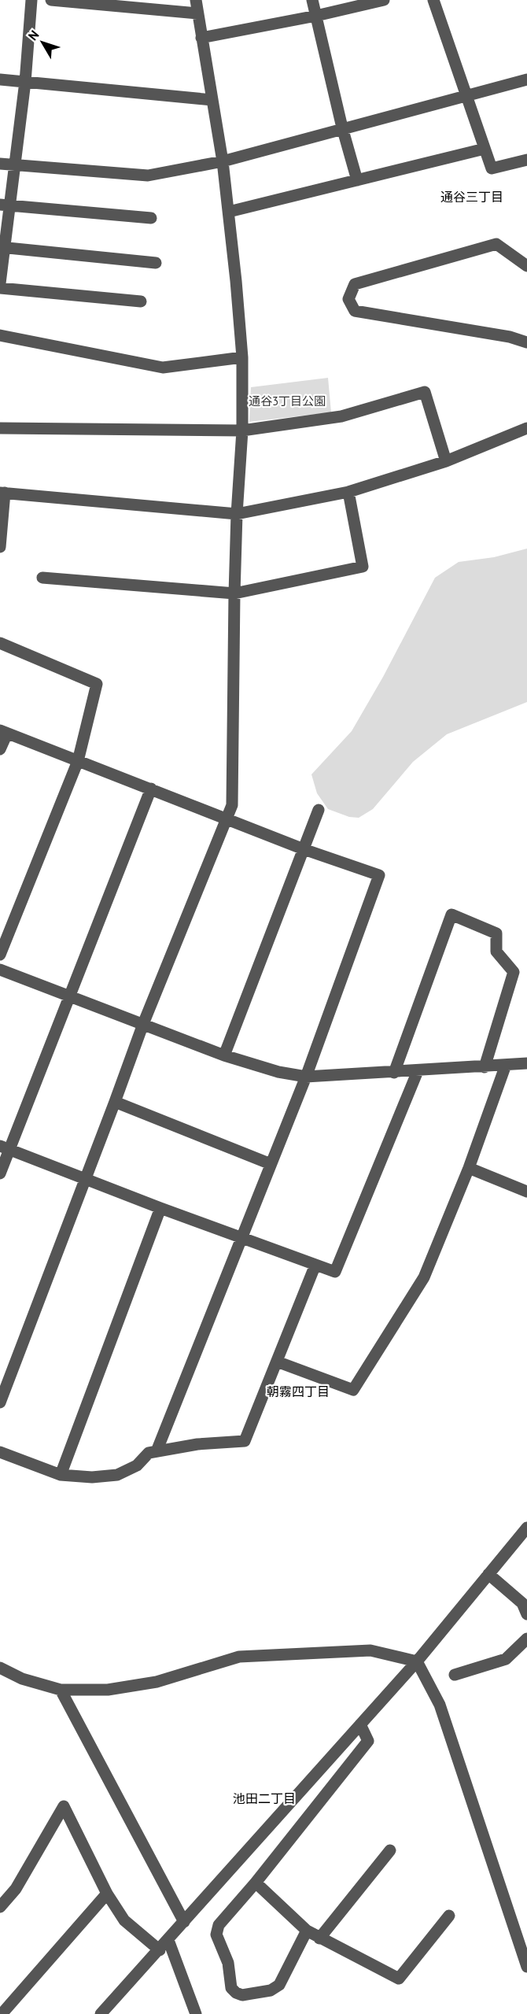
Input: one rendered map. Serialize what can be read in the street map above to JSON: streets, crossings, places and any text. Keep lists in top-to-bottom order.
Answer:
{
  "districts": ["通谷三丁目", "朝霧四丁目", "池田二丁目"],
  "parks": ["通谷3丁目公園"],
  "north": "top left"
}
